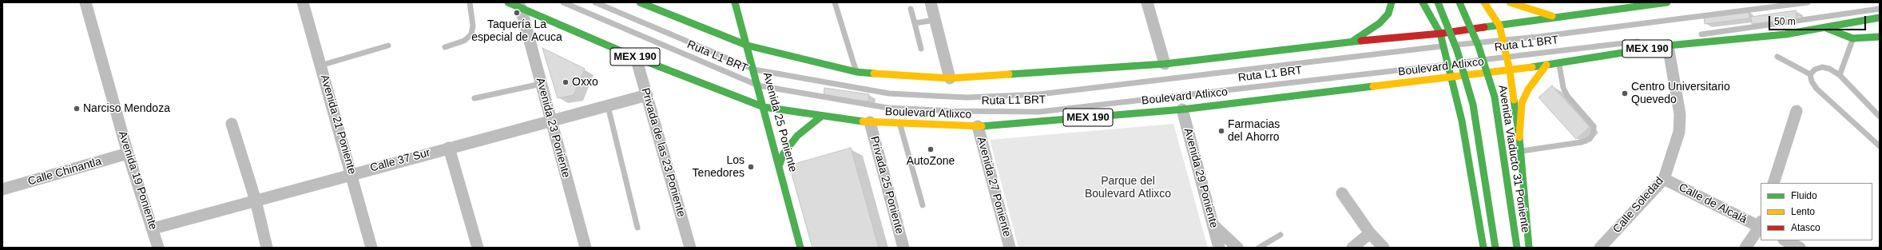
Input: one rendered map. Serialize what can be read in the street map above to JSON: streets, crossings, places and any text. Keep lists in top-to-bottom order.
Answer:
{
  "streets": {
    "main road": [
      "MEX 190",
      "Boulevard Atlixco",
      "Avenida 25 Poniente",
      "Avenida Viaducto 31 Poniente"
    ],
    "street": [
      "Avenida 21 Poniente",
      "Avenida 23 Poniente",
      "Privada de las 23 Poniente",
      "Calle 37 Sur",
      "Calle Chinantla",
      "Avenida 29 Poniente",
      "Avenida 19 Poniente",
      "Privada 25 Poniente",
      "Avenida 27 Poniente",
      "Calle de Alcalá",
      "Calle Soledad"
    ],
    "lane": ["Ruta L1 BRT"]
  },
  "crossings": [
    ["Ruta L1 BRT", "Avenida 25 Poniente"],
    ["Boulevard Atlixco", "Avenida 25 Poniente"],
    ["Boulevard Atlixco", "Avenida 23 Poniente"],
    ["Boulevard Atlixco", "Privada de las 23 Poniente"],
    ["Boulevard Atlixco", "Avenida 29 Poniente"],
    ["Boulevard Atlixco", "Privada 25 Poniente"],
    ["Boulevard Atlixco", "Avenida 27 Poniente"],
    ["Boulevard Atlixco", "Calle Soledad"],
    ["Avenida 21 Poniente", "Calle 37 Sur"],
    ["Avenida 23 Poniente", "Calle 37 Sur"],
    ["Privada de las 23 Poniente", "Calle 37 Sur"],
    ["Calle 37 Sur", "Avenida 19 Poniente"],
    ["Calle Chinantla", "Avenida 19 Poniente"],
    ["Calle de Alcalá", "Calle Soledad"]
  ],
  "parks": ["Parque del Boulevard Atlixco"],
  "places": [
    "Taquería La especial de Acuca",
    "Oxxo",
    "Centro Universitario Quevedo",
    "Narciso Mendoza",
    "Farmacias del Ahorro",
    "AutoZone",
    "Los Tenedores"
  ],
  "legend": ["Fluido", "Lento", "Atasco"],
  "scale_bar": "50 m"
}
